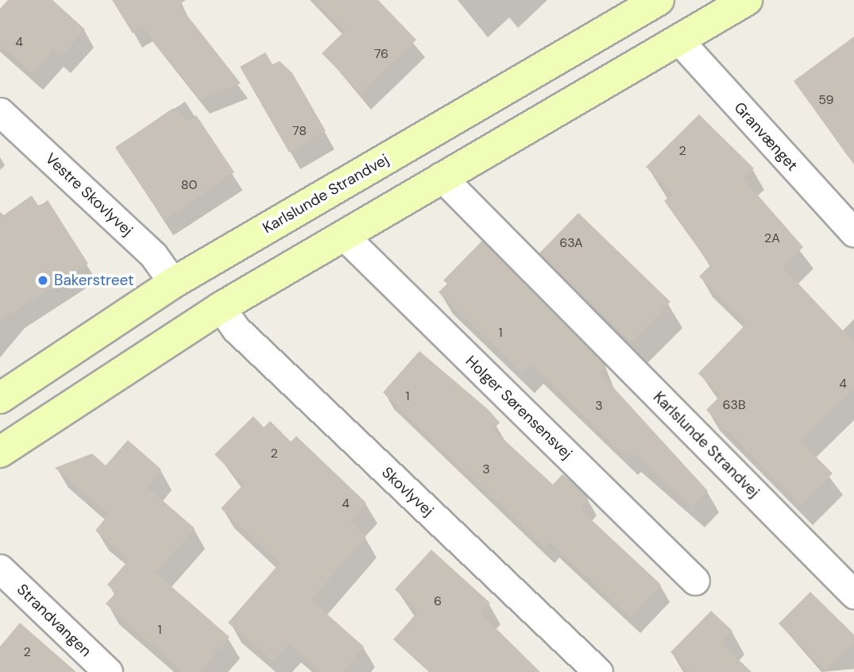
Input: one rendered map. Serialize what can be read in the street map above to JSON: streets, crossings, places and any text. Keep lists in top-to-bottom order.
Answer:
{
  "streets": {
    "main road": ["Karlslunde Strandvej"],
    "street": [
      "Granvænget",
      "Vestre Skovlyvej",
      "Holger Sørensensvej",
      "Skovlyvej",
      "Strandvangen"
    ]
  },
  "crossings": [
    ["Karlslunde Strandvej", "Vestre Skovlyvej"]
  ],
  "places": ["Bakerstreet"],
  "house_numbers": [
    "4",
    "76",
    "59",
    "78",
    "2",
    "80",
    "2A",
    "63A",
    "1",
    "4",
    "1",
    "63B",
    "3",
    "2",
    "3",
    "4",
    "6",
    "1",
    "2"
  ]
}
